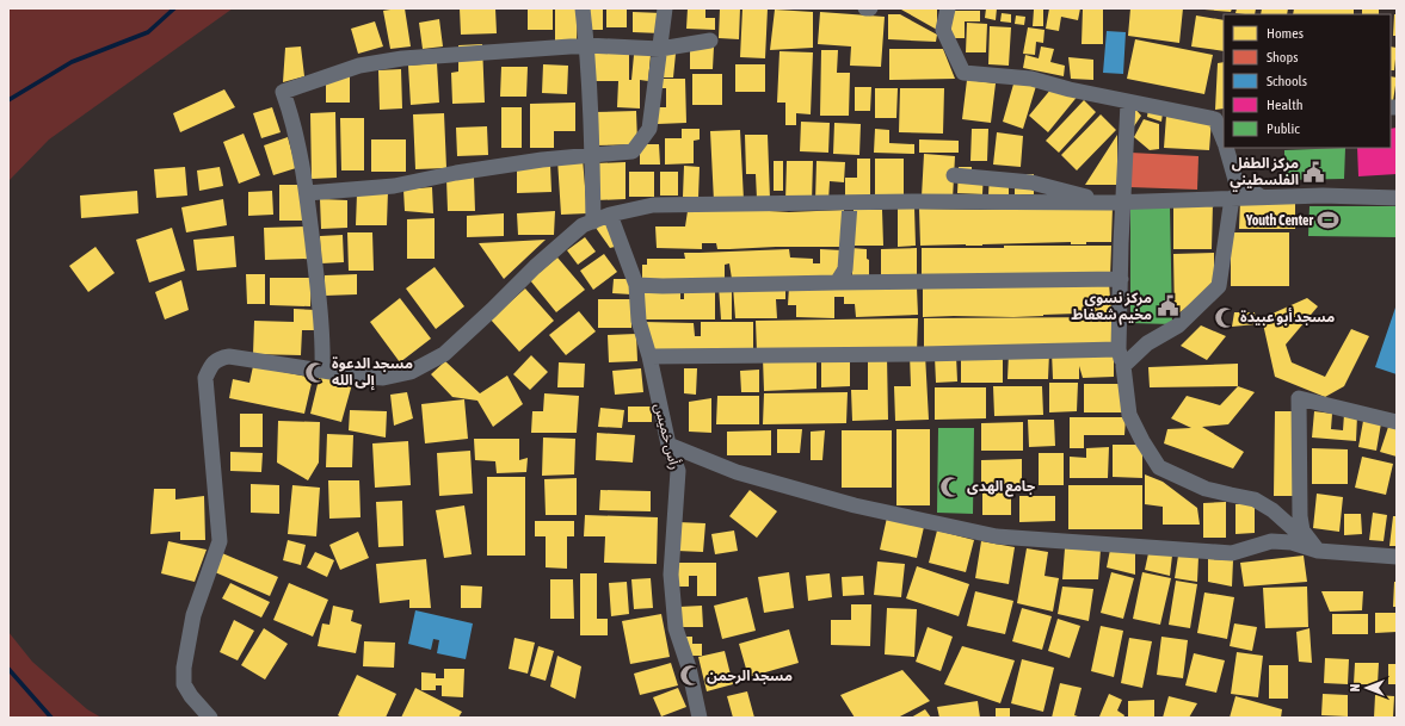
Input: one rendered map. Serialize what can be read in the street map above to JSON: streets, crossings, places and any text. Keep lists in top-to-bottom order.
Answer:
{
  "streets": {
    "street": ["رأس خميس"]
  },
  "places": {
    "public building": ["مركز الطفل الفلسطيني", "مركز نسوي مخيم شعفاط"],
    "sports": ["Youth Center"],
    "mosque": [
      "مسجد أبو عبيدة",
      "مسجد الدعوة إلى الله",
      "جامع الهدى",
      "مسجد الرحمن"
    ]
  },
  "legend": [
    "Homes",
    "Shops",
    "Schools",
    "Health",
    "Public"
  ],
  "north": "left"
}
